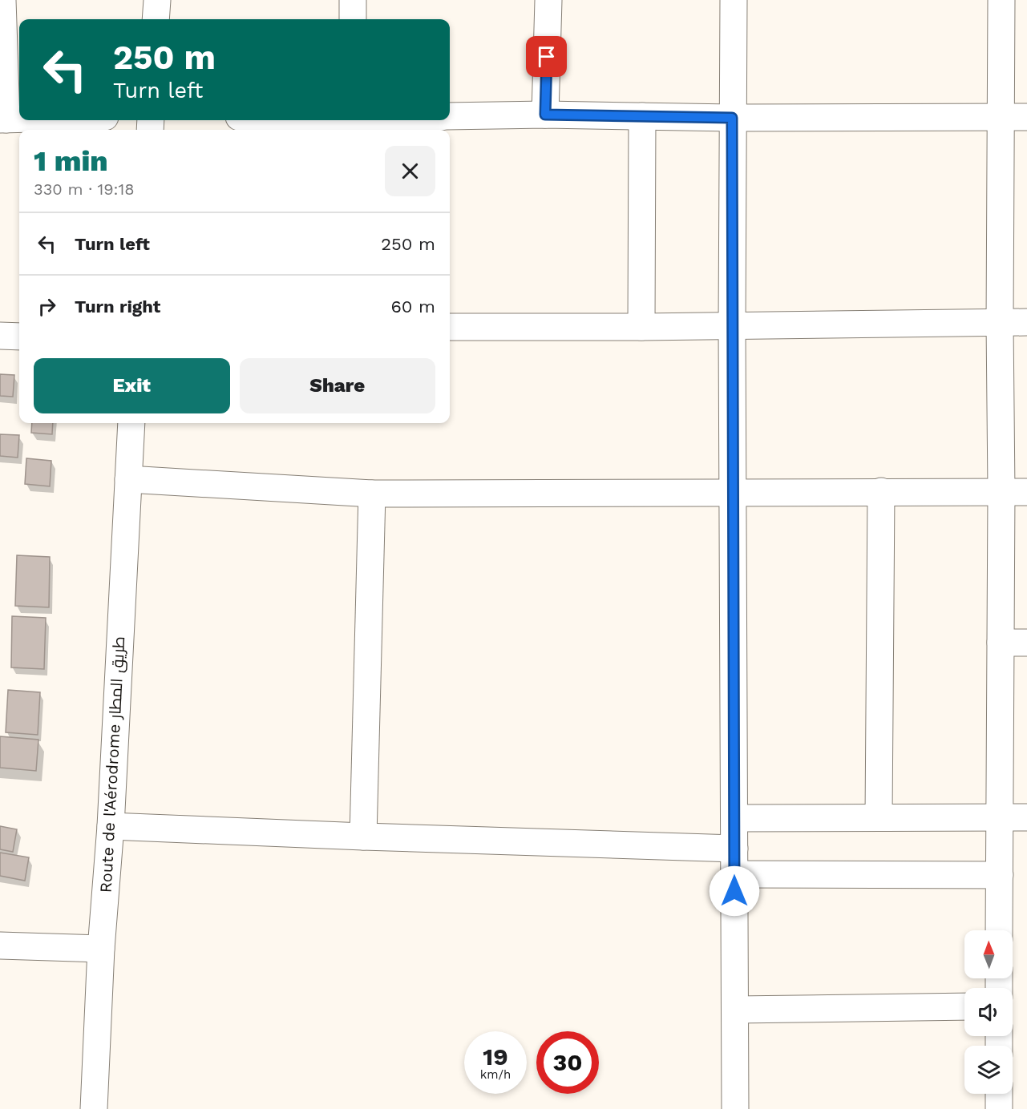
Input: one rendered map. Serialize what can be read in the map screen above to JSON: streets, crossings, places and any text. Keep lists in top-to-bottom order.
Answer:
{
  "streets": {
    "street": ["Route de l'Aérodrome طريق المطار"]
  },
  "north": "top",
  "page": {
    "turn": ["250 m", "Turn left"],
    "heading": ["1 min", "330 m · 19:18"],
    "list": [
      {
        "name": "Turn left",
        "value": "250 m"
      },
      {
        "name": "Turn right",
        "value": "60 m"
      }
    ],
    "buttons": ["Exit", "Share"],
    "speed": "19 km/h",
    "limit": "30"
  }
}
